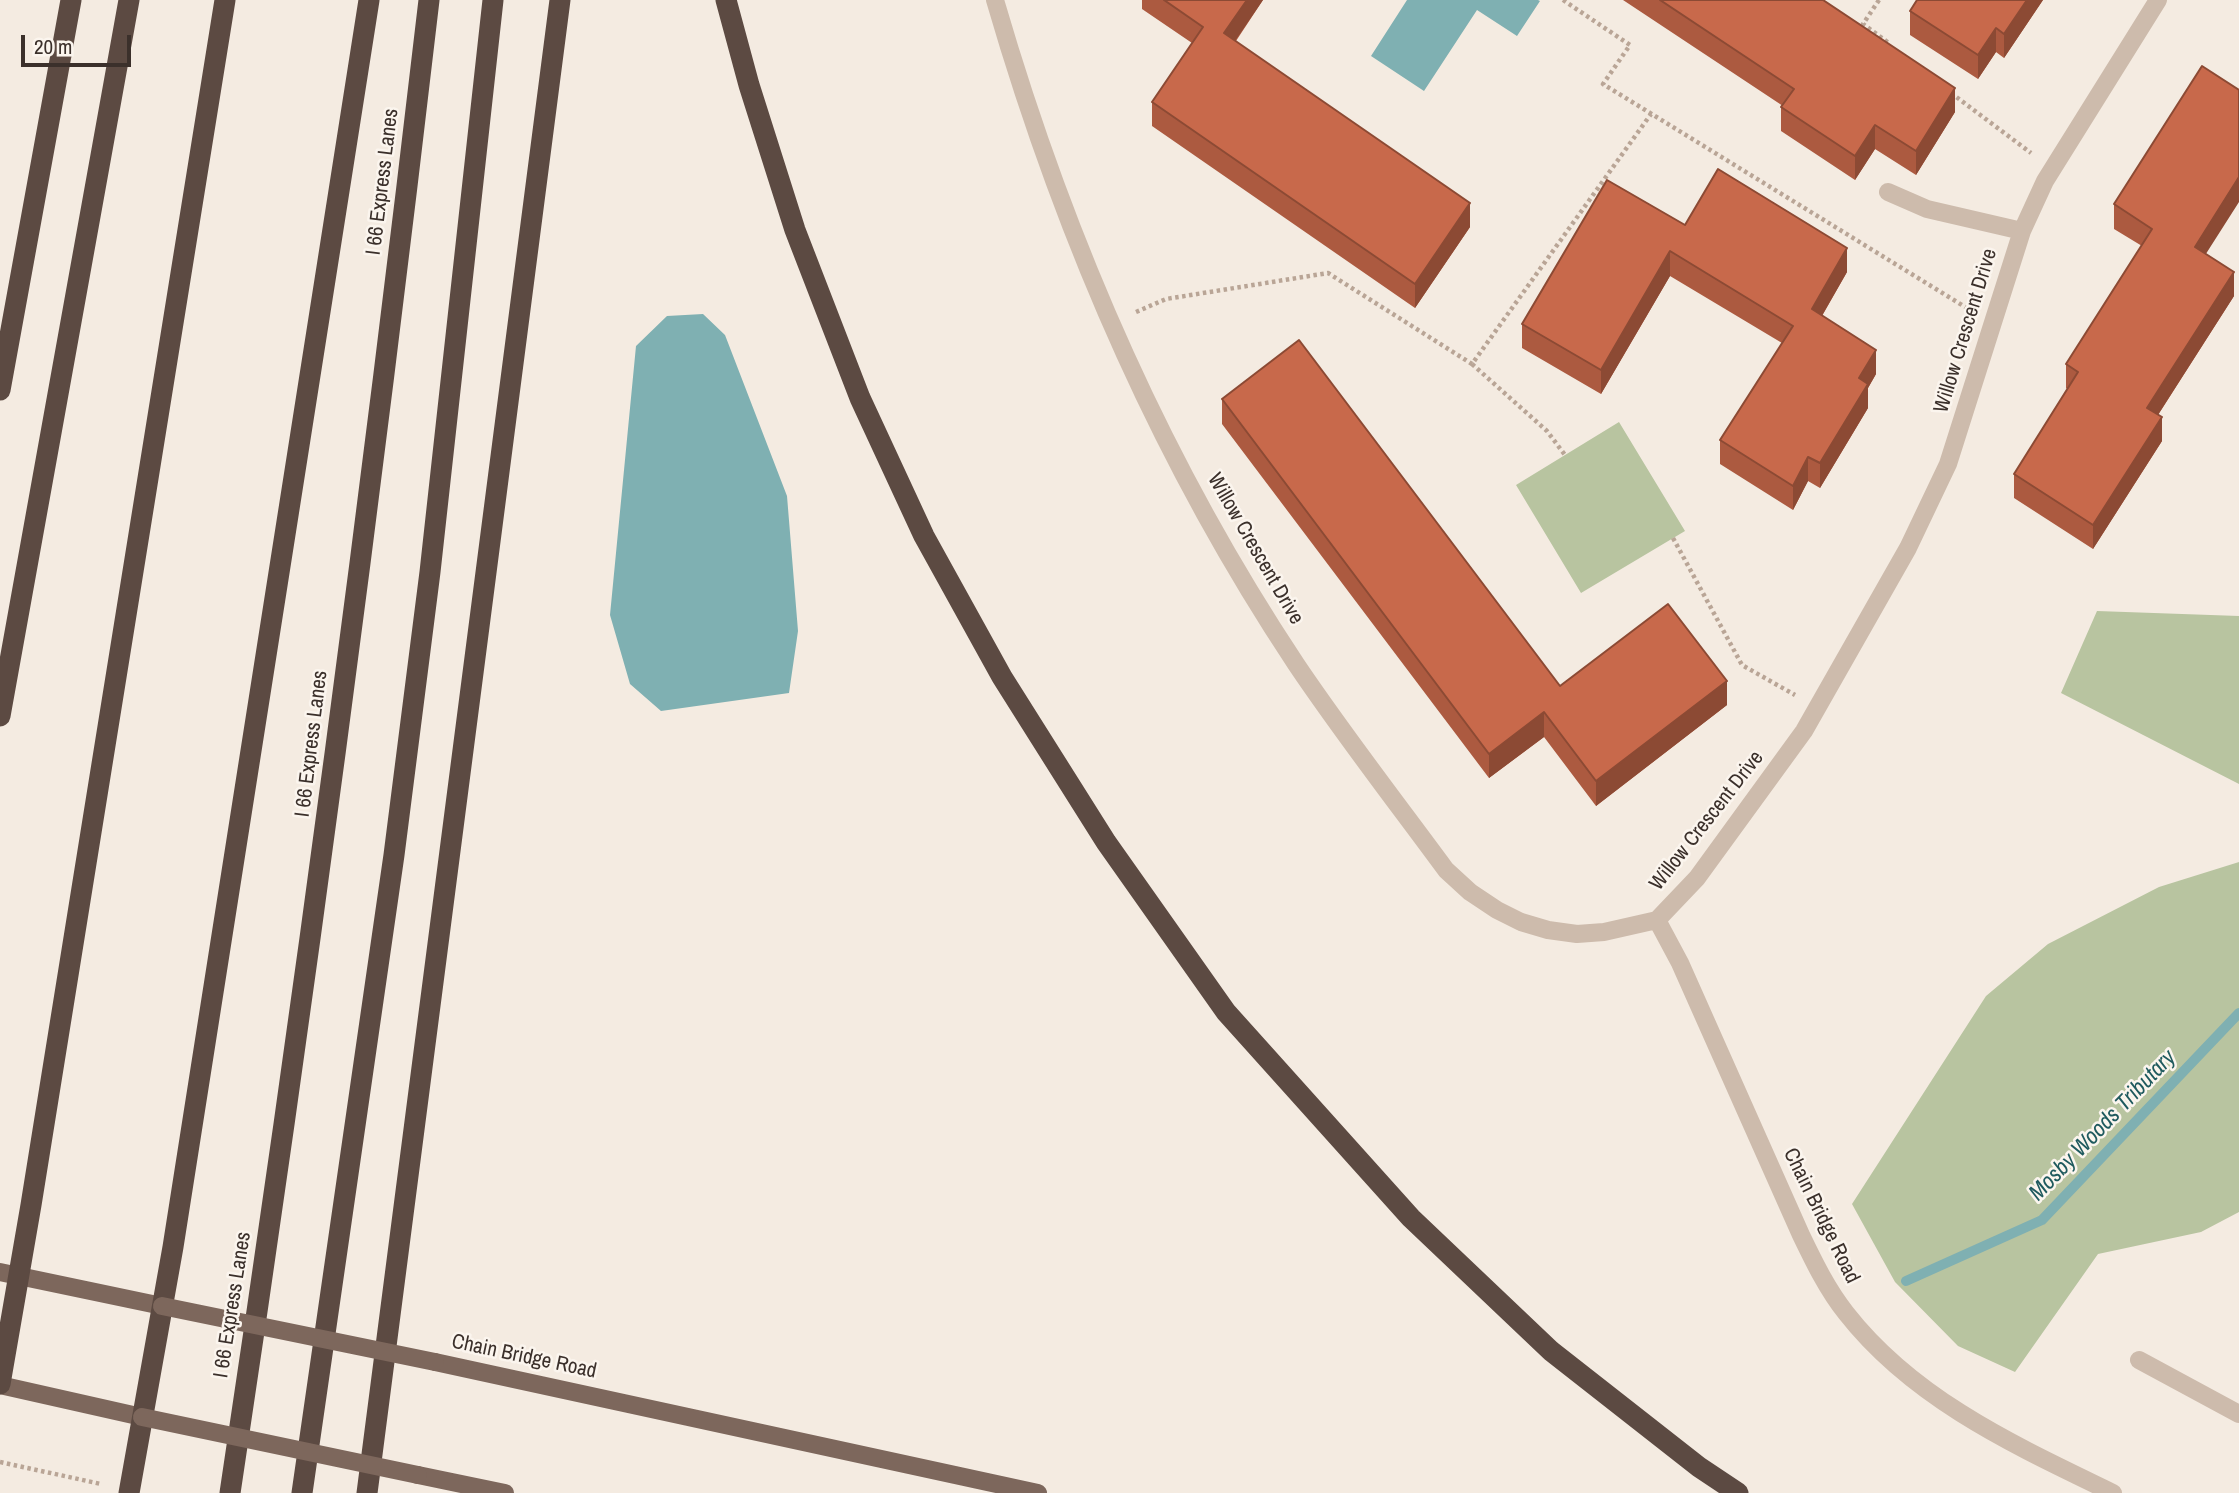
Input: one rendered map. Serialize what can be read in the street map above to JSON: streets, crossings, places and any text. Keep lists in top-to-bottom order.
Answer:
{
  "streets": {
    "highway": ["I 66 Express Lanes"],
    "main road": ["Chain Bridge Road"],
    "street": ["Willow Crescent Drive"]
  },
  "crossings": [
    ["Willow Crescent Drive", "Chain Bridge Road"]
  ],
  "water": ["Mosby Woods Tributary"],
  "scale_bar": "20 m"
}
